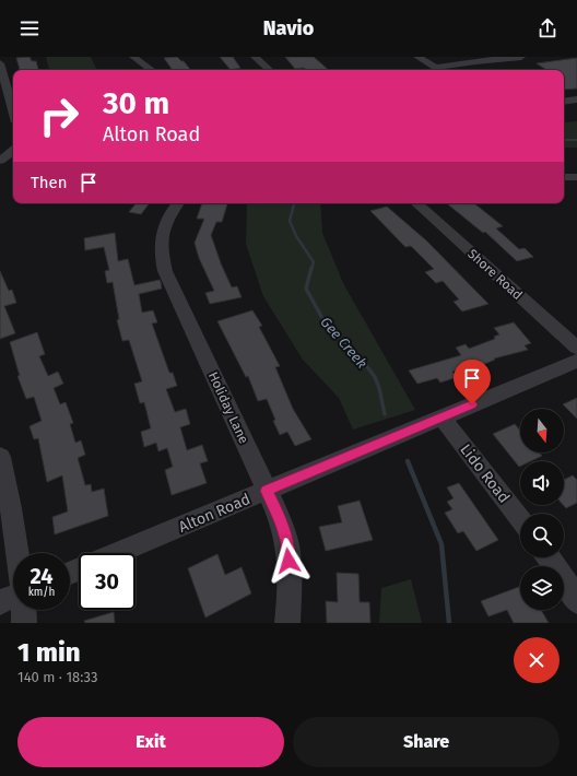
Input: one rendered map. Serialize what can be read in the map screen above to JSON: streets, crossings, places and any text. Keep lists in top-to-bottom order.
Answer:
{
  "streets": {
    "street": [
      "Shore Road",
      "Holiday Lane",
      "Lido Road",
      "Alton Road"
    ]
  },
  "crossings": [
    ["Holiday Lane", "Alton Road"],
    ["Lido Road", "Alton Road"]
  ],
  "water": ["Gee Creek"],
  "north": "bottom",
  "page": {
    "header": "Navio",
    "turn": ["30 m", "Alton Road"],
    "then": "Then",
    "speed": "24 km/h",
    "limit": "30",
    "heading": ["1 min", "140 m · 18:33"],
    "buttons": ["Exit", "Share"]
  }
}
